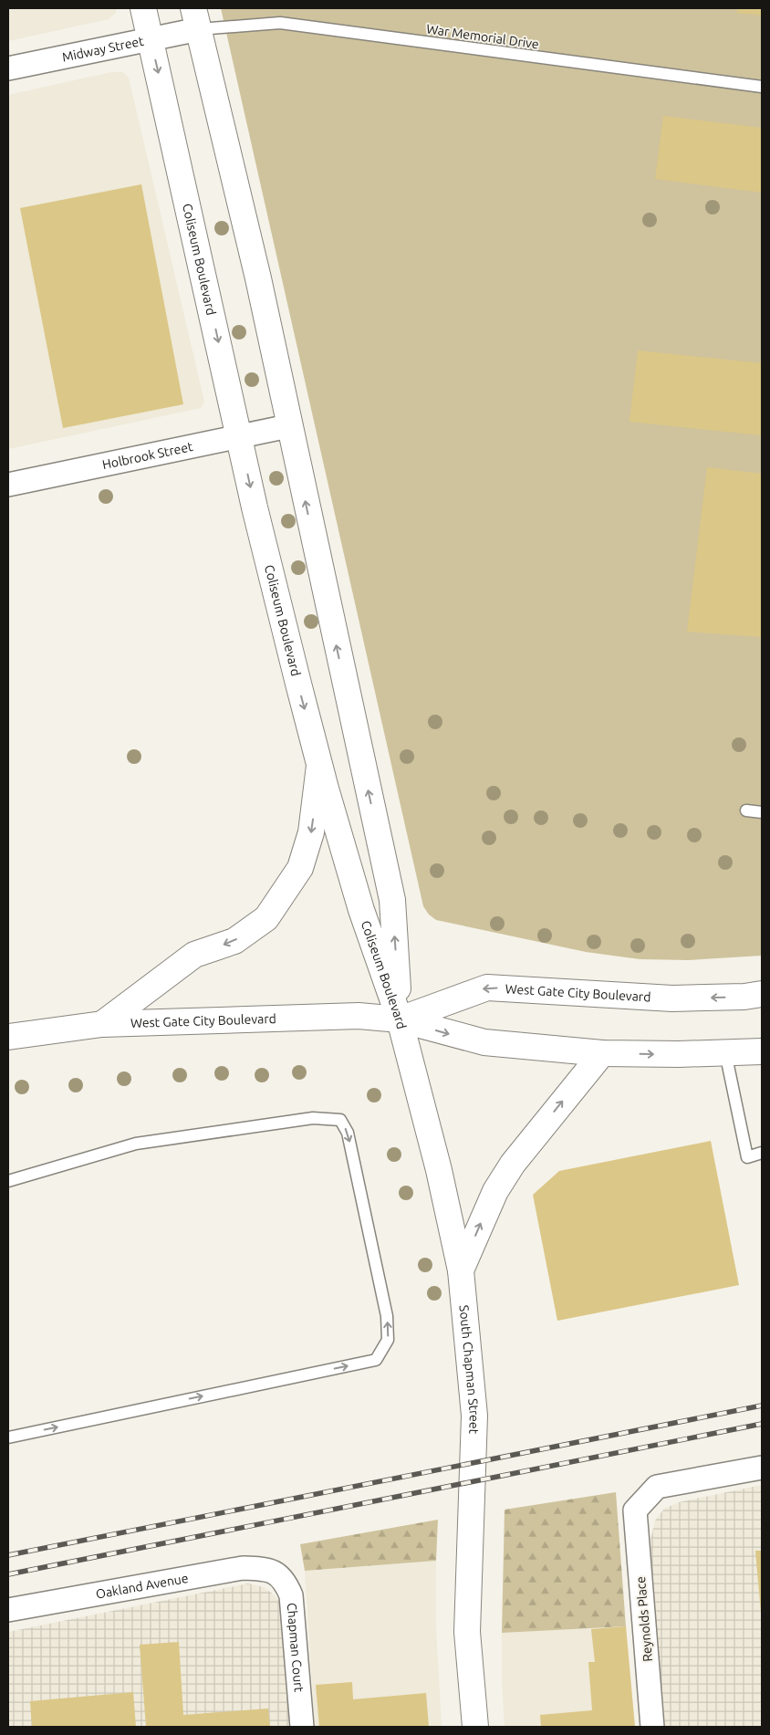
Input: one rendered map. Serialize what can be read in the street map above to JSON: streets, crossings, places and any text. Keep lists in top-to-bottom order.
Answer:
{
  "streets": {
    "main road": ["Coliseum Boulevard", "West Gate City Boulevard", "South Chapman Street"],
    "street": [
      "Midway Street",
      "Holbrook Street",
      "Oakland Avenue",
      "Reynolds Place",
      "Chapman Court"
    ],
    "lane": ["War Memorial Drive"]
  },
  "crossings": [
    ["War Memorial Drive", "Midway Street"],
    ["War Memorial Drive", "Coliseum Boulevard"],
    ["Midway Street", "Coliseum Boulevard"],
    ["Coliseum Boulevard", "Holbrook Street"],
    ["Coliseum Boulevard", "West Gate City Boulevard"],
    ["Coliseum Boulevard", "South Chapman Street"],
    ["West Gate City Boulevard", "South Chapman Street"],
    ["Oakland Avenue", "Chapman Court"]
  ]
}
